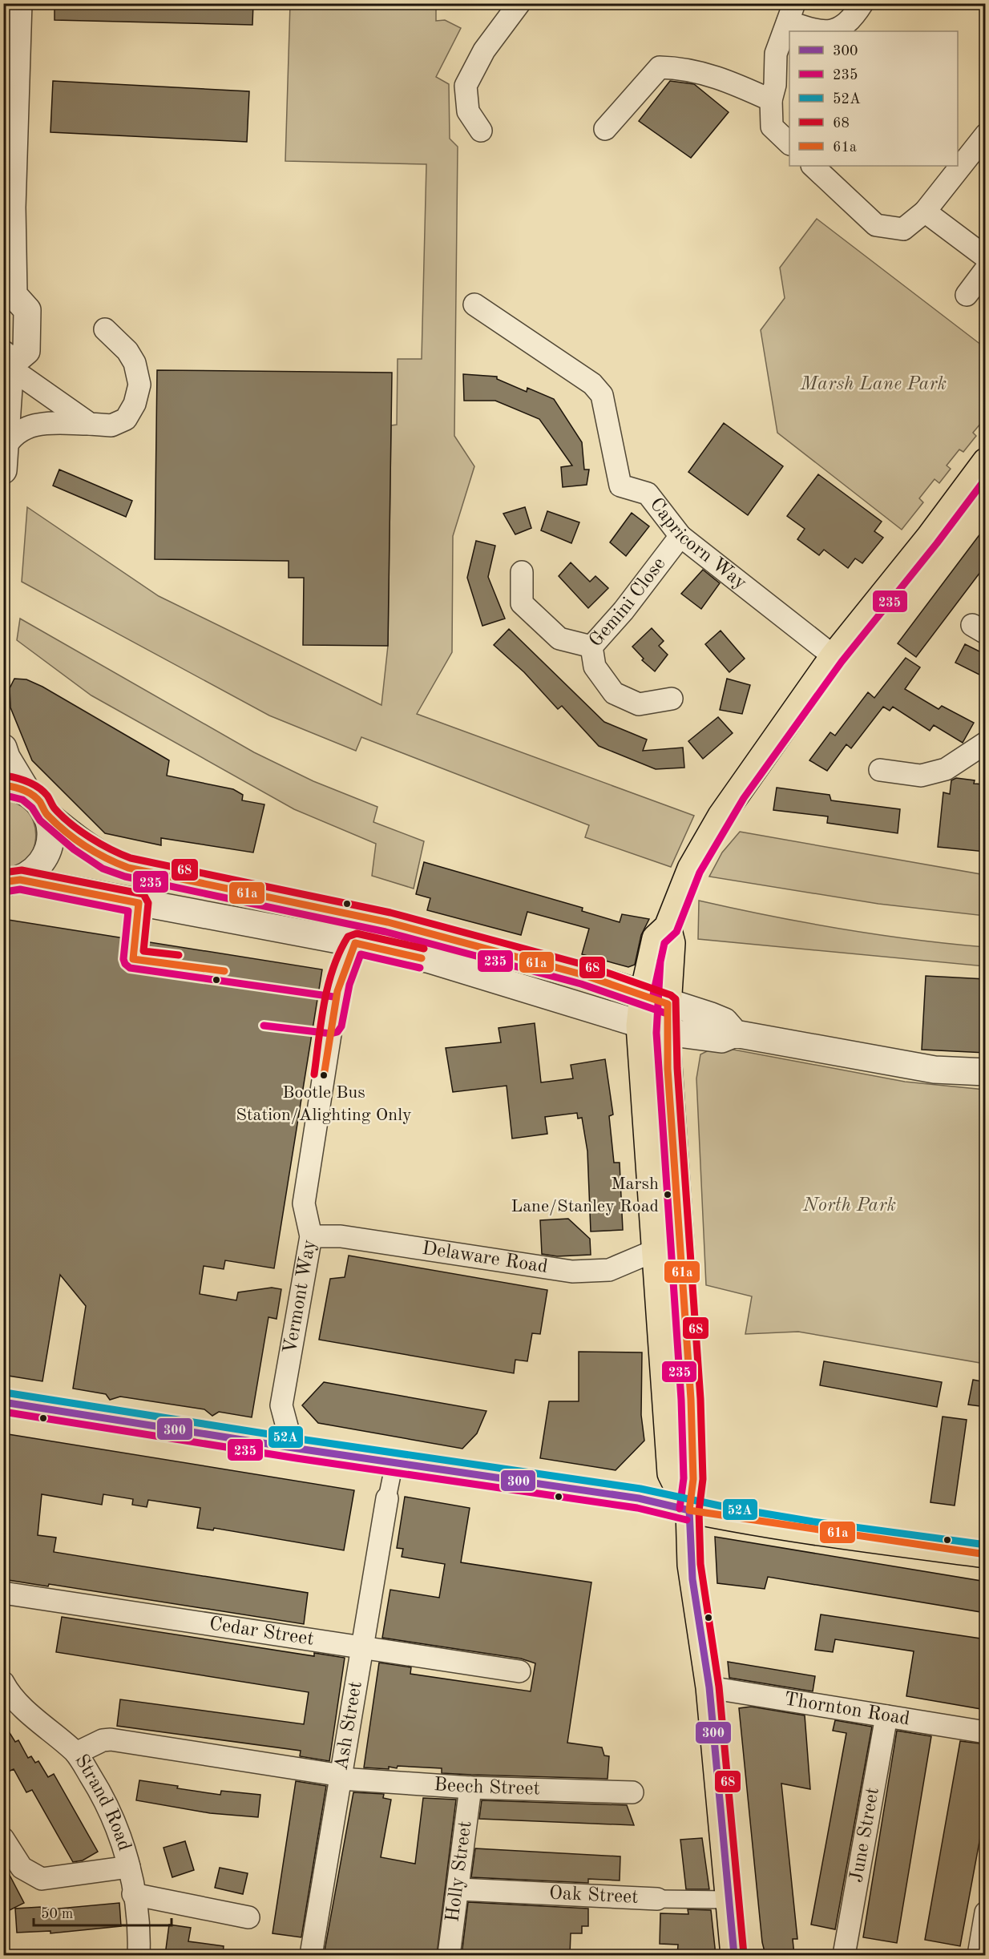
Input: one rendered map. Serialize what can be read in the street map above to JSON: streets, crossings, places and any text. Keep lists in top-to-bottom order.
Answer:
{
  "streets": {
    "street": [
      "Capricorn Way",
      "Gemini Close",
      "Delaware Road",
      "Vermont Way",
      "Cedar Street",
      "Thornton Road",
      "Ash Street",
      "Beech Street",
      "Strand Road",
      "June Street",
      "Holly Street",
      "Oak Street"
    ]
  },
  "crossings": [
    ["Capricorn Way", "Gemini Close"],
    ["Delaware Road", "Vermont Way"],
    ["Cedar Street", "Ash Street"],
    ["Thornton Road", "June Street"],
    ["Ash Street", "Beech Street"],
    ["Beech Street", "Strand Road"],
    ["Beech Street", "Holly Street"],
    ["Holly Street", "Oak Street"]
  ],
  "parks": ["Marsh Lane Park", "North Park"],
  "places": ["Bootle Bus Station/Alighting Only", "Marsh Lane/Stanley Road"],
  "lines": [
    "transit line 235",
    "transit line 68",
    "transit line 61a",
    "transit line 52A",
    "transit line 300"
  ],
  "legend": [
    "300",
    "235",
    "52A",
    "68",
    "61a"
  ],
  "scale_bar": "50 m"
}
